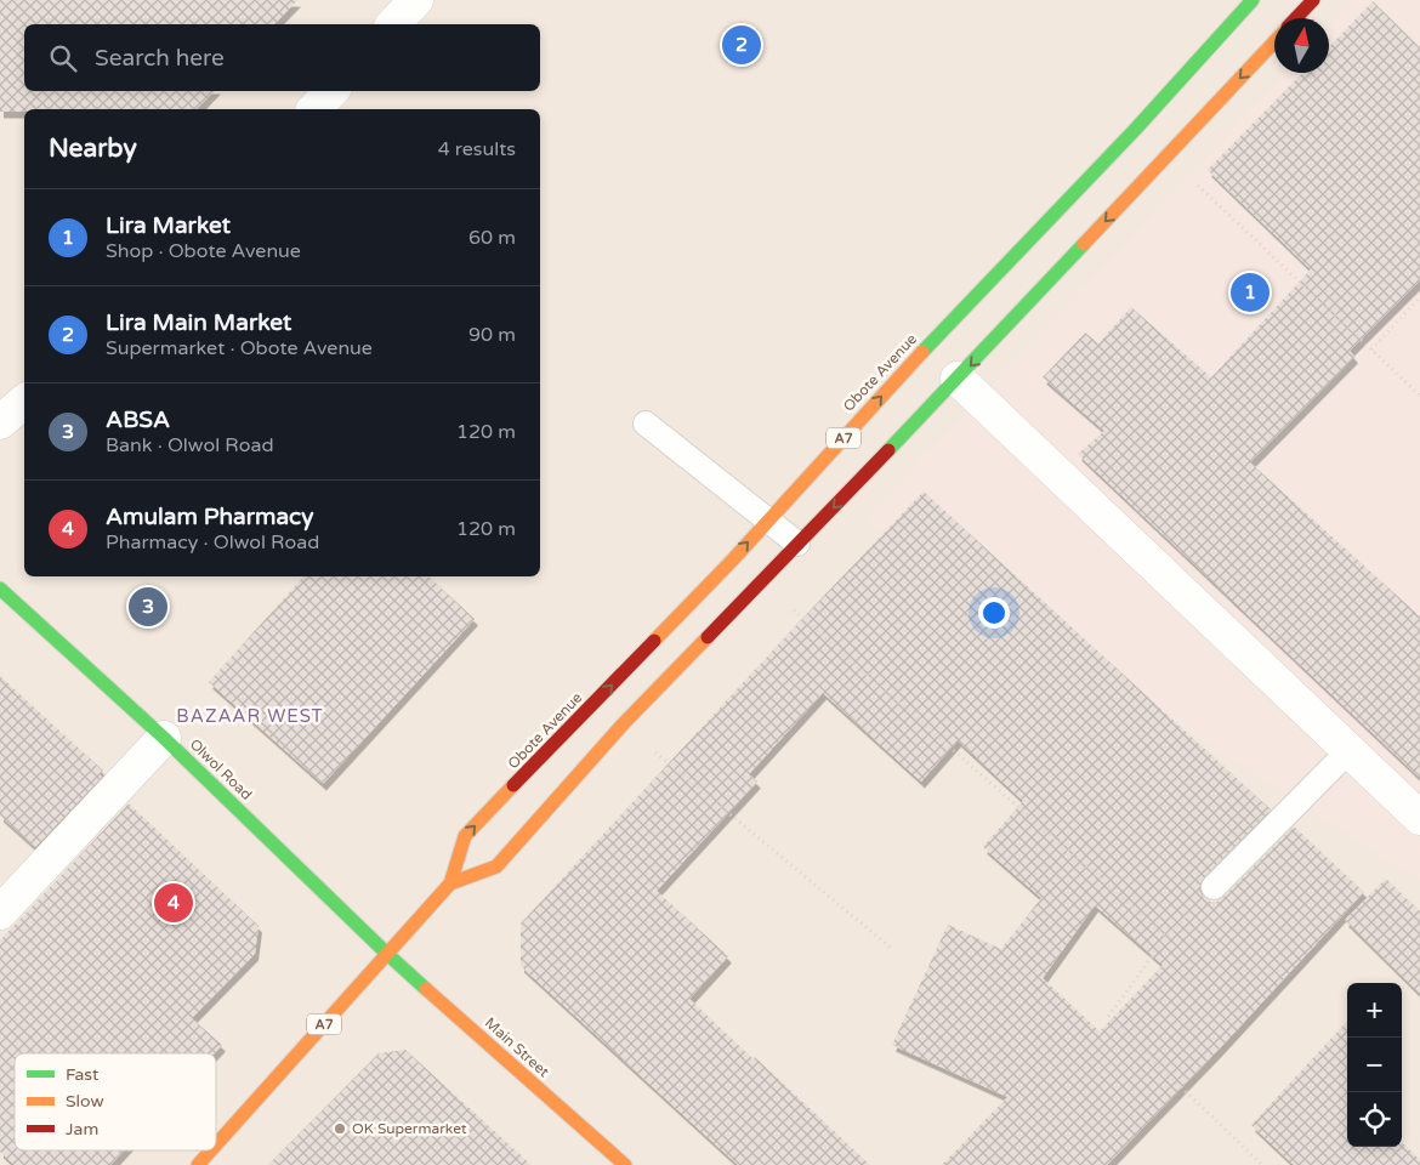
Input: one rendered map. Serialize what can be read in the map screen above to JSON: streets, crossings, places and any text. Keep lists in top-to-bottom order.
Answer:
{
  "streets": {
    "main road": [
      "Obote Avenue",
      "A7",
      "Olwol Road",
      "Main Street"
    ]
  },
  "crossings": [
    ["Obote Avenue", "Olwol Road"],
    ["Obote Avenue", "Main Street"],
    ["Olwol Road", "Main Street"]
  ],
  "districts": ["BAZAAR WEST"],
  "places": ["OK Supermarket"],
  "legend": ["Fast", "Slow", "Jam"],
  "north": "top",
  "page": {
    "pins": [
      "2",
      "1",
      "3",
      "4"
    ],
    "search": "Search here",
    "heading": ["Nearby", "4 results"],
    "list": [
      {
        "mark": "1",
        "name": "Lira Market",
        "note": "Shop · Obote Avenue",
        "value": "60 m"
      },
      {
        "mark": "2",
        "name": "Lira Main Market",
        "note": "Supermarket · Obote Avenue",
        "value": "90 m"
      },
      {
        "mark": "3",
        "name": "ABSA",
        "note": "Bank · Olwol Road",
        "value": "120 m"
      },
      {
        "mark": "4",
        "name": "Amulam Pharmacy",
        "note": "Pharmacy · Olwol Road",
        "value": "120 m"
      }
    ],
    "map_buttons": ["+", "−"]
  }
}
